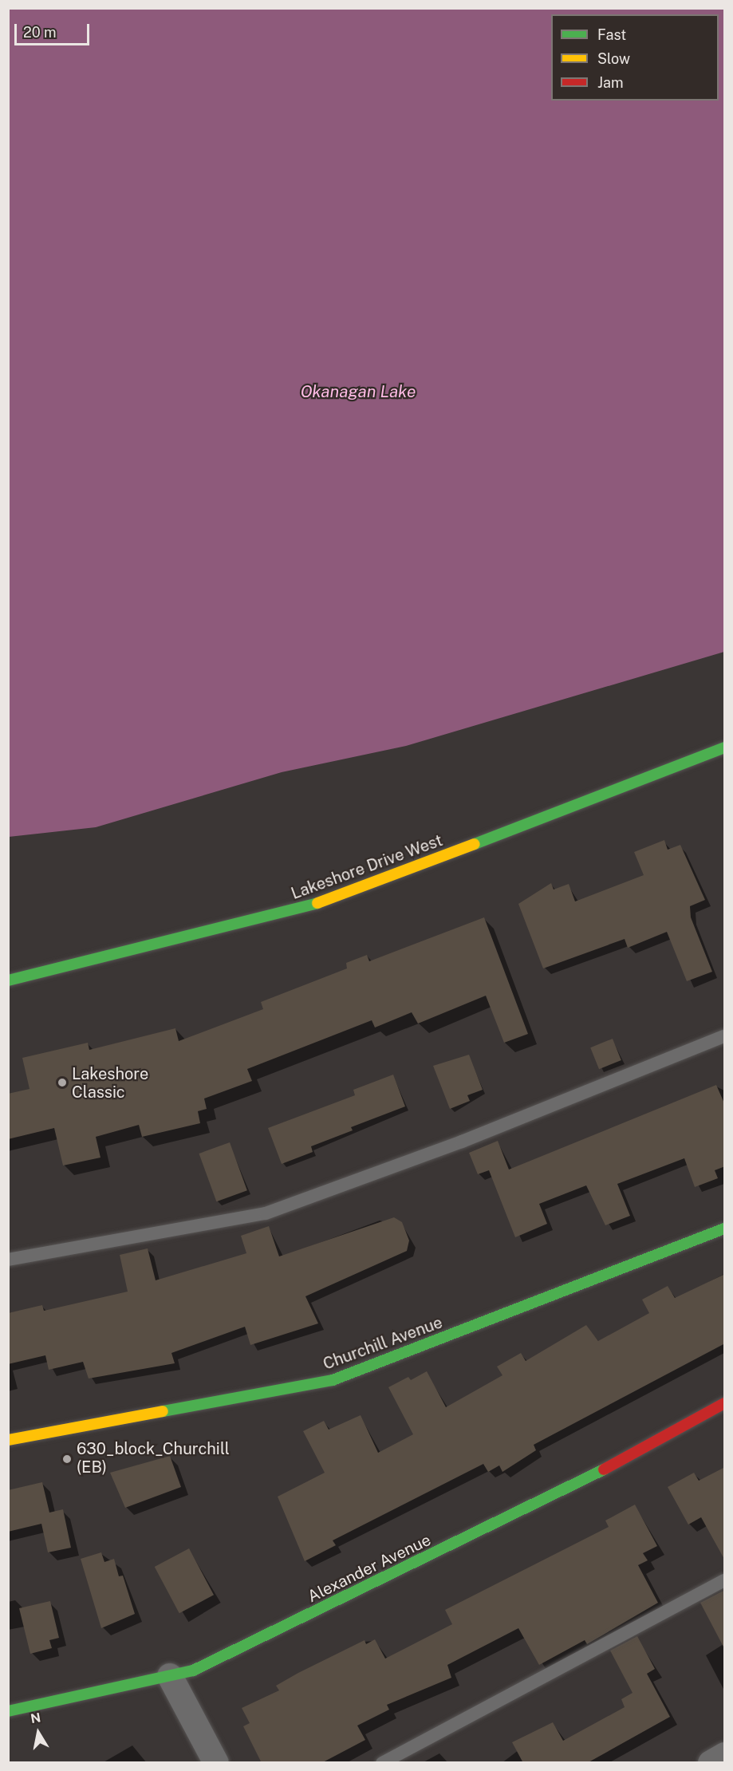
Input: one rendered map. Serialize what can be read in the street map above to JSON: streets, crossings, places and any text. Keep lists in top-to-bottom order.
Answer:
{
  "streets": {
    "street": ["Lakeshore Drive West", "Churchill Avenue", "Alexander Avenue"]
  },
  "water": ["Okanagan Lake"],
  "places": ["Lakeshore Classic", "630_block_Churchill (EB)"],
  "legend": ["Fast", "Slow", "Jam"],
  "scale_bar": "20 m",
  "north": "top"
}
